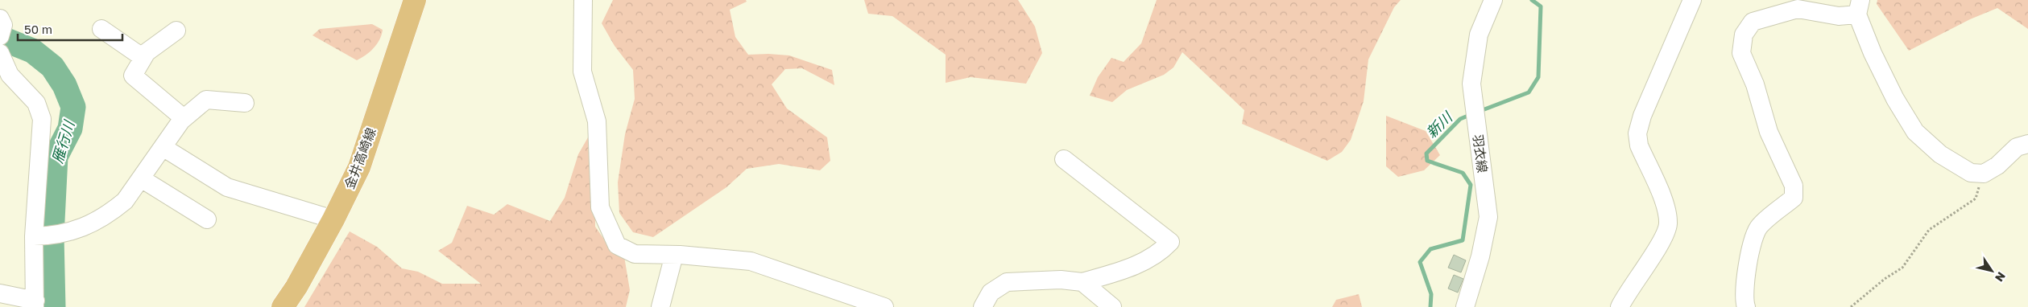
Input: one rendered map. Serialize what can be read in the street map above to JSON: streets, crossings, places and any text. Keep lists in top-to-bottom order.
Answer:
{
  "streets": {
    "main road": ["金井高崎線"],
    "street": ["羽衣線"]
  },
  "water": ["新川", "雁行川"],
  "scale_bar": "50 m",
  "north": "bottom right"
}
